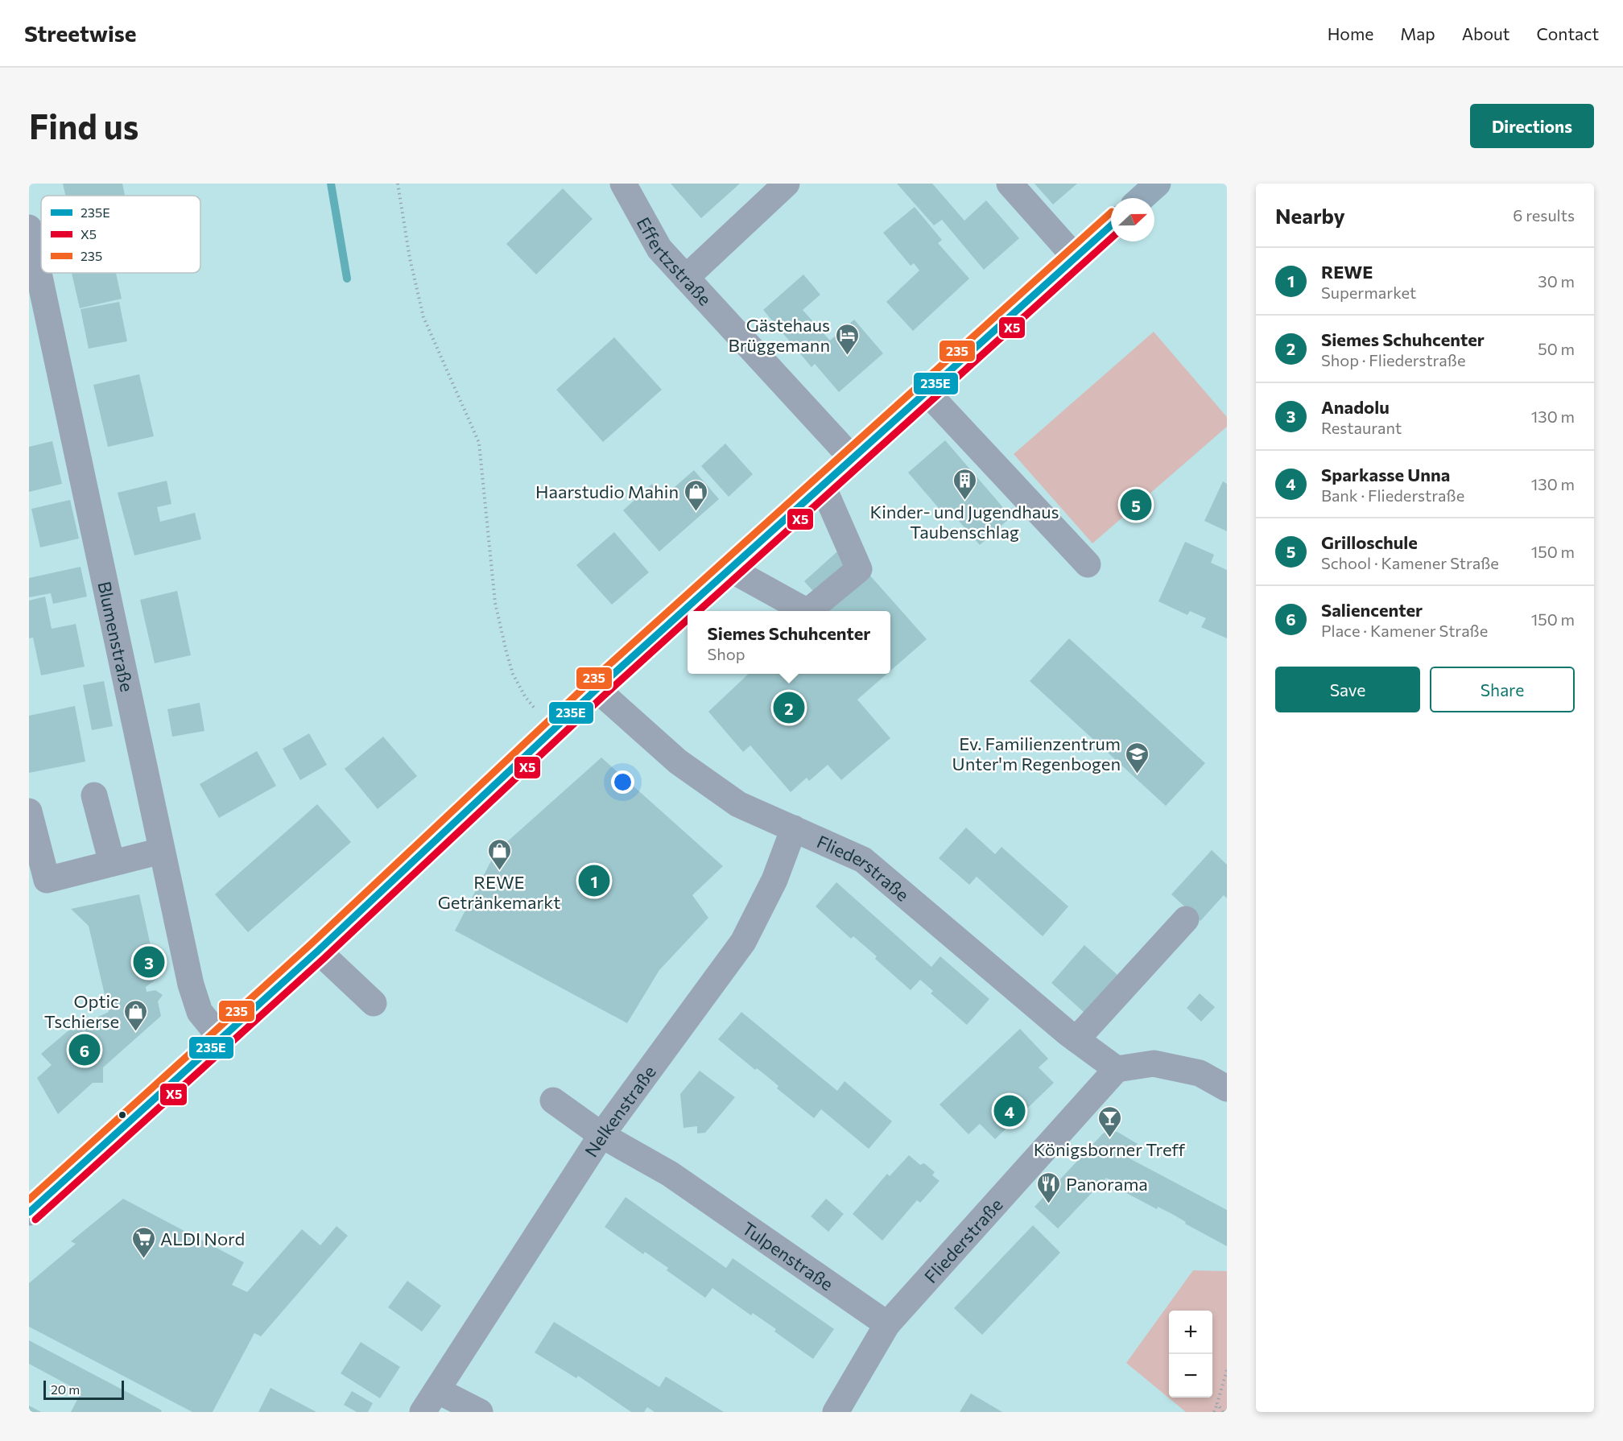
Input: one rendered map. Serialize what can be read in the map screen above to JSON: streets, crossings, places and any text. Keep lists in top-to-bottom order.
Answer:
{
  "streets": {
    "street": [
      "Effertzstraße",
      "Blumenstraße",
      "Fliederstraße",
      "Nelkenstraße",
      "Tulpenstraße"
    ]
  },
  "crossings": [
    ["Fliederstraße", "Nelkenstraße"],
    ["Fliederstraße", "Tulpenstraße"],
    ["Nelkenstraße", "Tulpenstraße"]
  ],
  "places": {
    "hotel": ["Gästehaus Brüggemann"],
    "building": ["Kinder- und Jugendhaus Taubenschlag"],
    "shop": ["Haarstudio Mahin", "REWE Getränkemarkt", "Optic Tschierse"],
    "school or university": ["Ev. Familienzentrum Unter'm Regenbogen"],
    "bar": ["Königsborner Treff"],
    "restaurant": ["Panorama"],
    "supermarket": ["ALDI Nord"]
  },
  "lines": ["transit line 235", "transit line 235E", "transit line X5"],
  "legend": ["235E", "X5", "235"],
  "scale_bar": "20 m",
  "north": "right",
  "page": {
    "header": "Streetwise",
    "nav": [
      "Home",
      "Map",
      "About",
      "Contact"
    ],
    "buttons": [
      "Directions",
      ["Save", "Share"]
    ],
    "title": "Find us",
    "heading": ["Nearby", "6 results"],
    "list": [
      {
        "mark": "1",
        "name": "REWE",
        "note": "Supermarket",
        "value": "30 m"
      },
      {
        "mark": "2",
        "name": "Siemes Schuhcenter",
        "note": "Shop · Fliederstraße",
        "value": "50 m"
      },
      {
        "mark": "3",
        "name": "Anadolu",
        "note": "Restaurant",
        "value": "130 m"
      },
      {
        "mark": "4",
        "name": "Sparkasse Unna",
        "note": "Bank · Fliederstraße",
        "value": "130 m"
      },
      {
        "mark": "5",
        "name": "Grilloschule",
        "note": "School · Kamener Straße",
        "value": "150 m"
      },
      {
        "mark": "6",
        "name": "Saliencenter",
        "note": "Place · Kamener Straße",
        "value": "150 m"
      }
    ],
    "pins": [
      "5",
      "2",
      "1",
      "3",
      "6",
      "4"
    ],
    "popup": ["Siemes Schuhcenter", "Shop"],
    "map_buttons": ["+", "−"],
    "scale": "20 m"
  }
}
